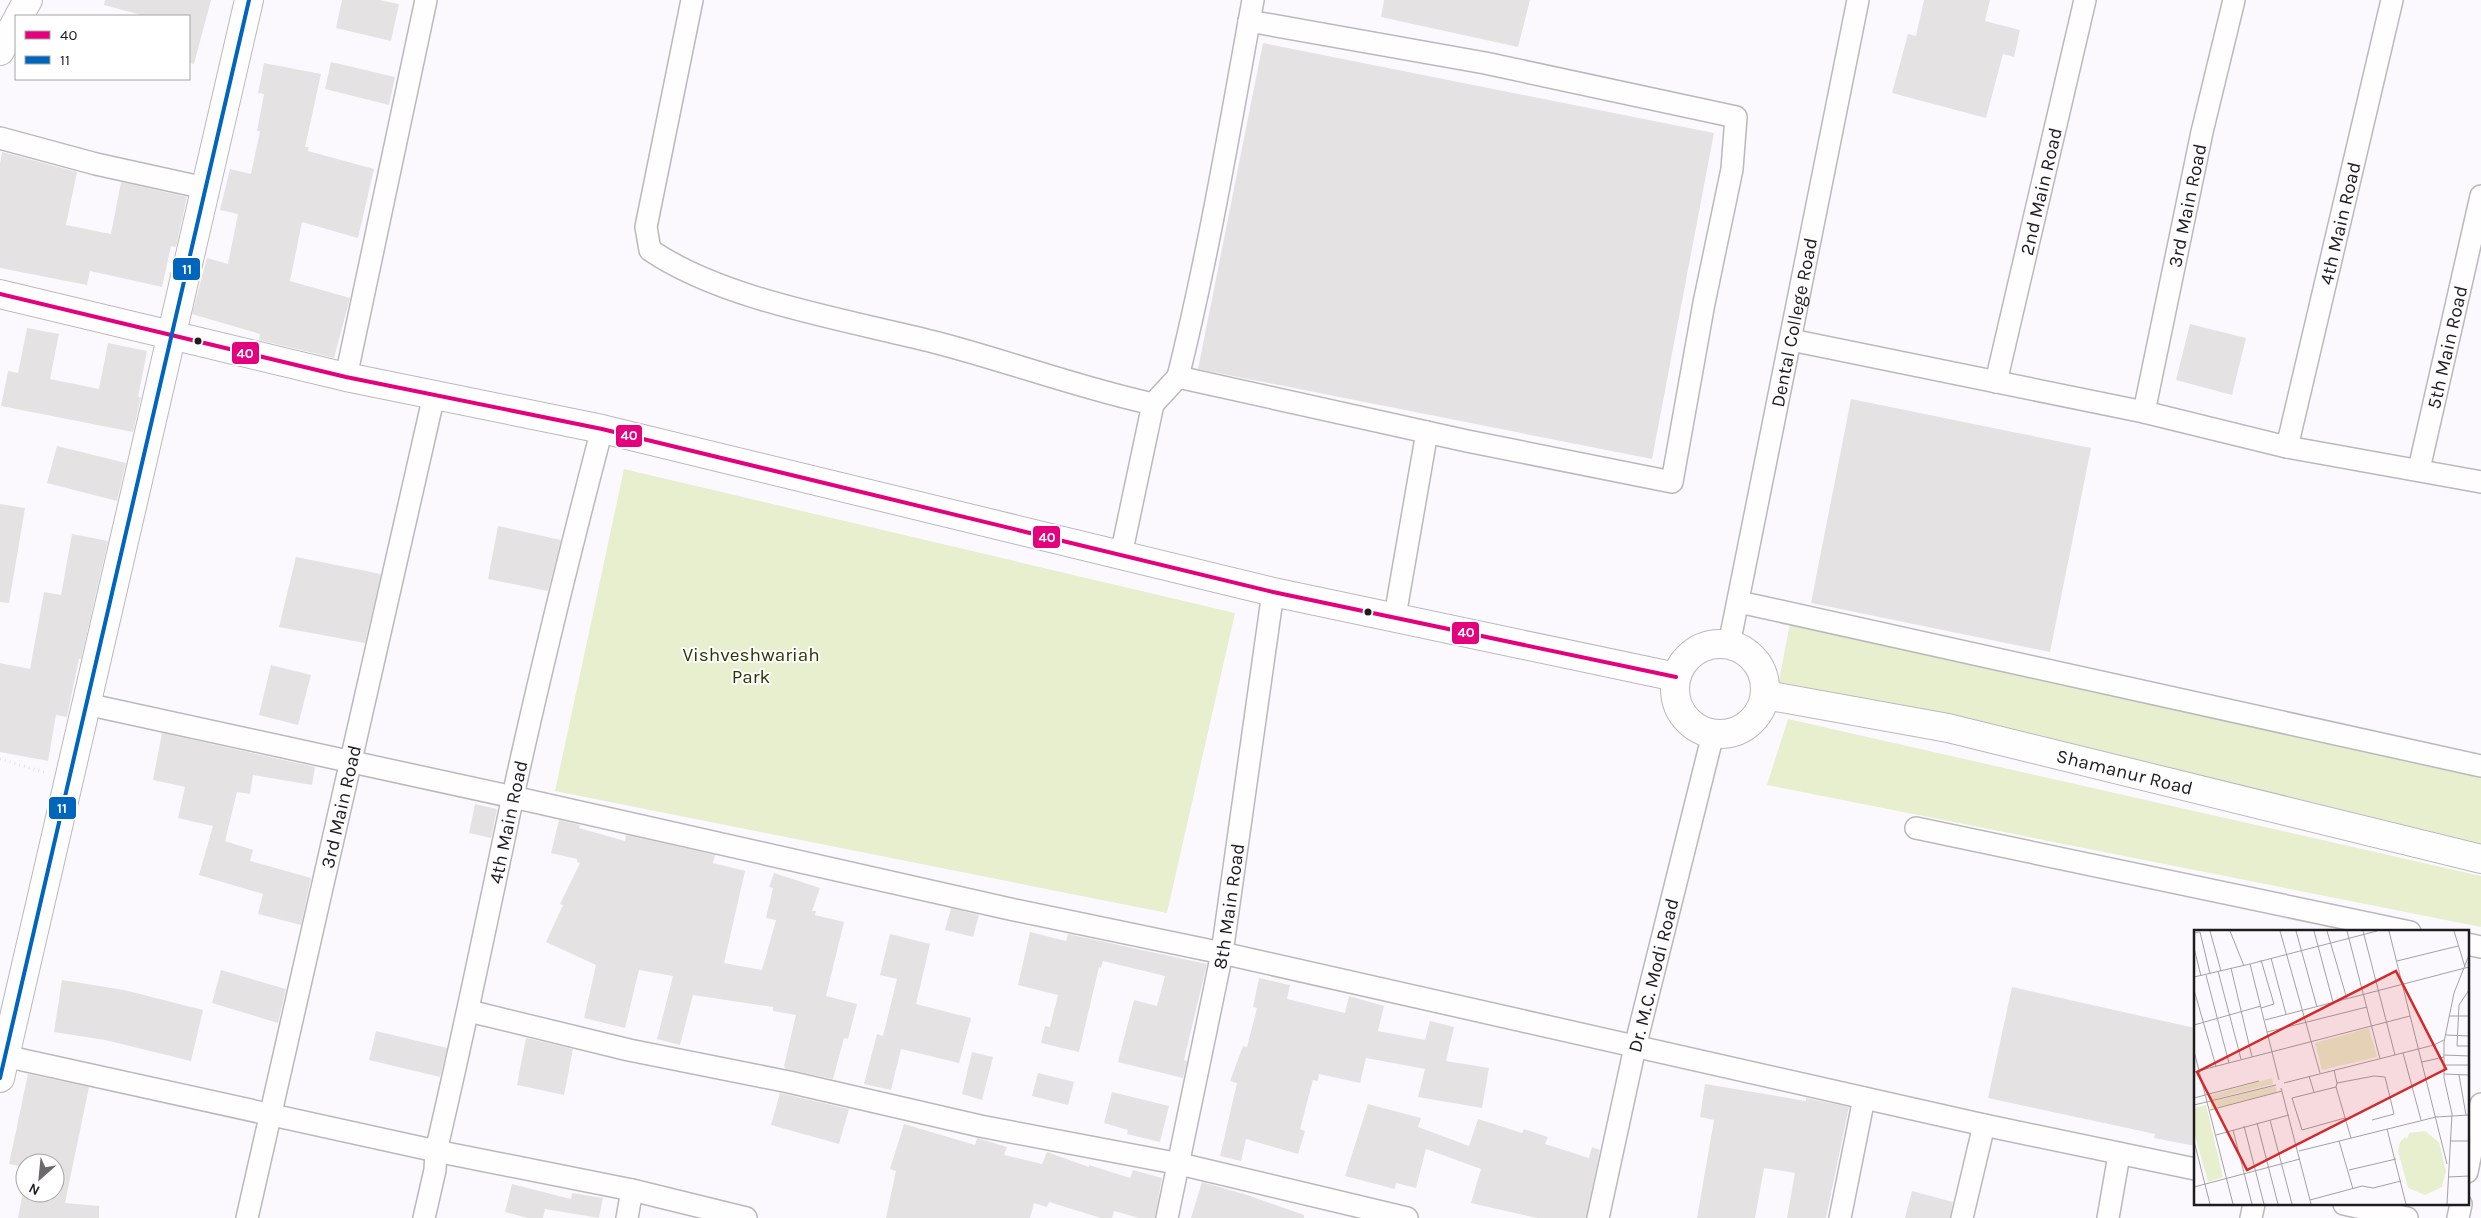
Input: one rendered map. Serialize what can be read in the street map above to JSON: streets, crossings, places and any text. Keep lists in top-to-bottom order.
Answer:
{
  "streets": {
    "main road": ["Shamanur Road"],
    "street": [
      "2nd Main Road",
      "3rd Main Road",
      "4th Main Road",
      "Dental College Road",
      "5th Main Road",
      "8th Main Road",
      "Dr. M.C. Modi Road"
    ]
  },
  "crossings": [
    ["Dental College Road", "Shamanur Road"],
    ["Dental College Road", "Dr. M.C. Modi Road"],
    ["Shamanur Road", "Dr. M.C. Modi Road"]
  ],
  "parks": ["Vishveshwariah Park"],
  "lines": ["transit line 11", "transit line 40"],
  "legend": ["40", "11"],
  "north": "bottom left"
}
